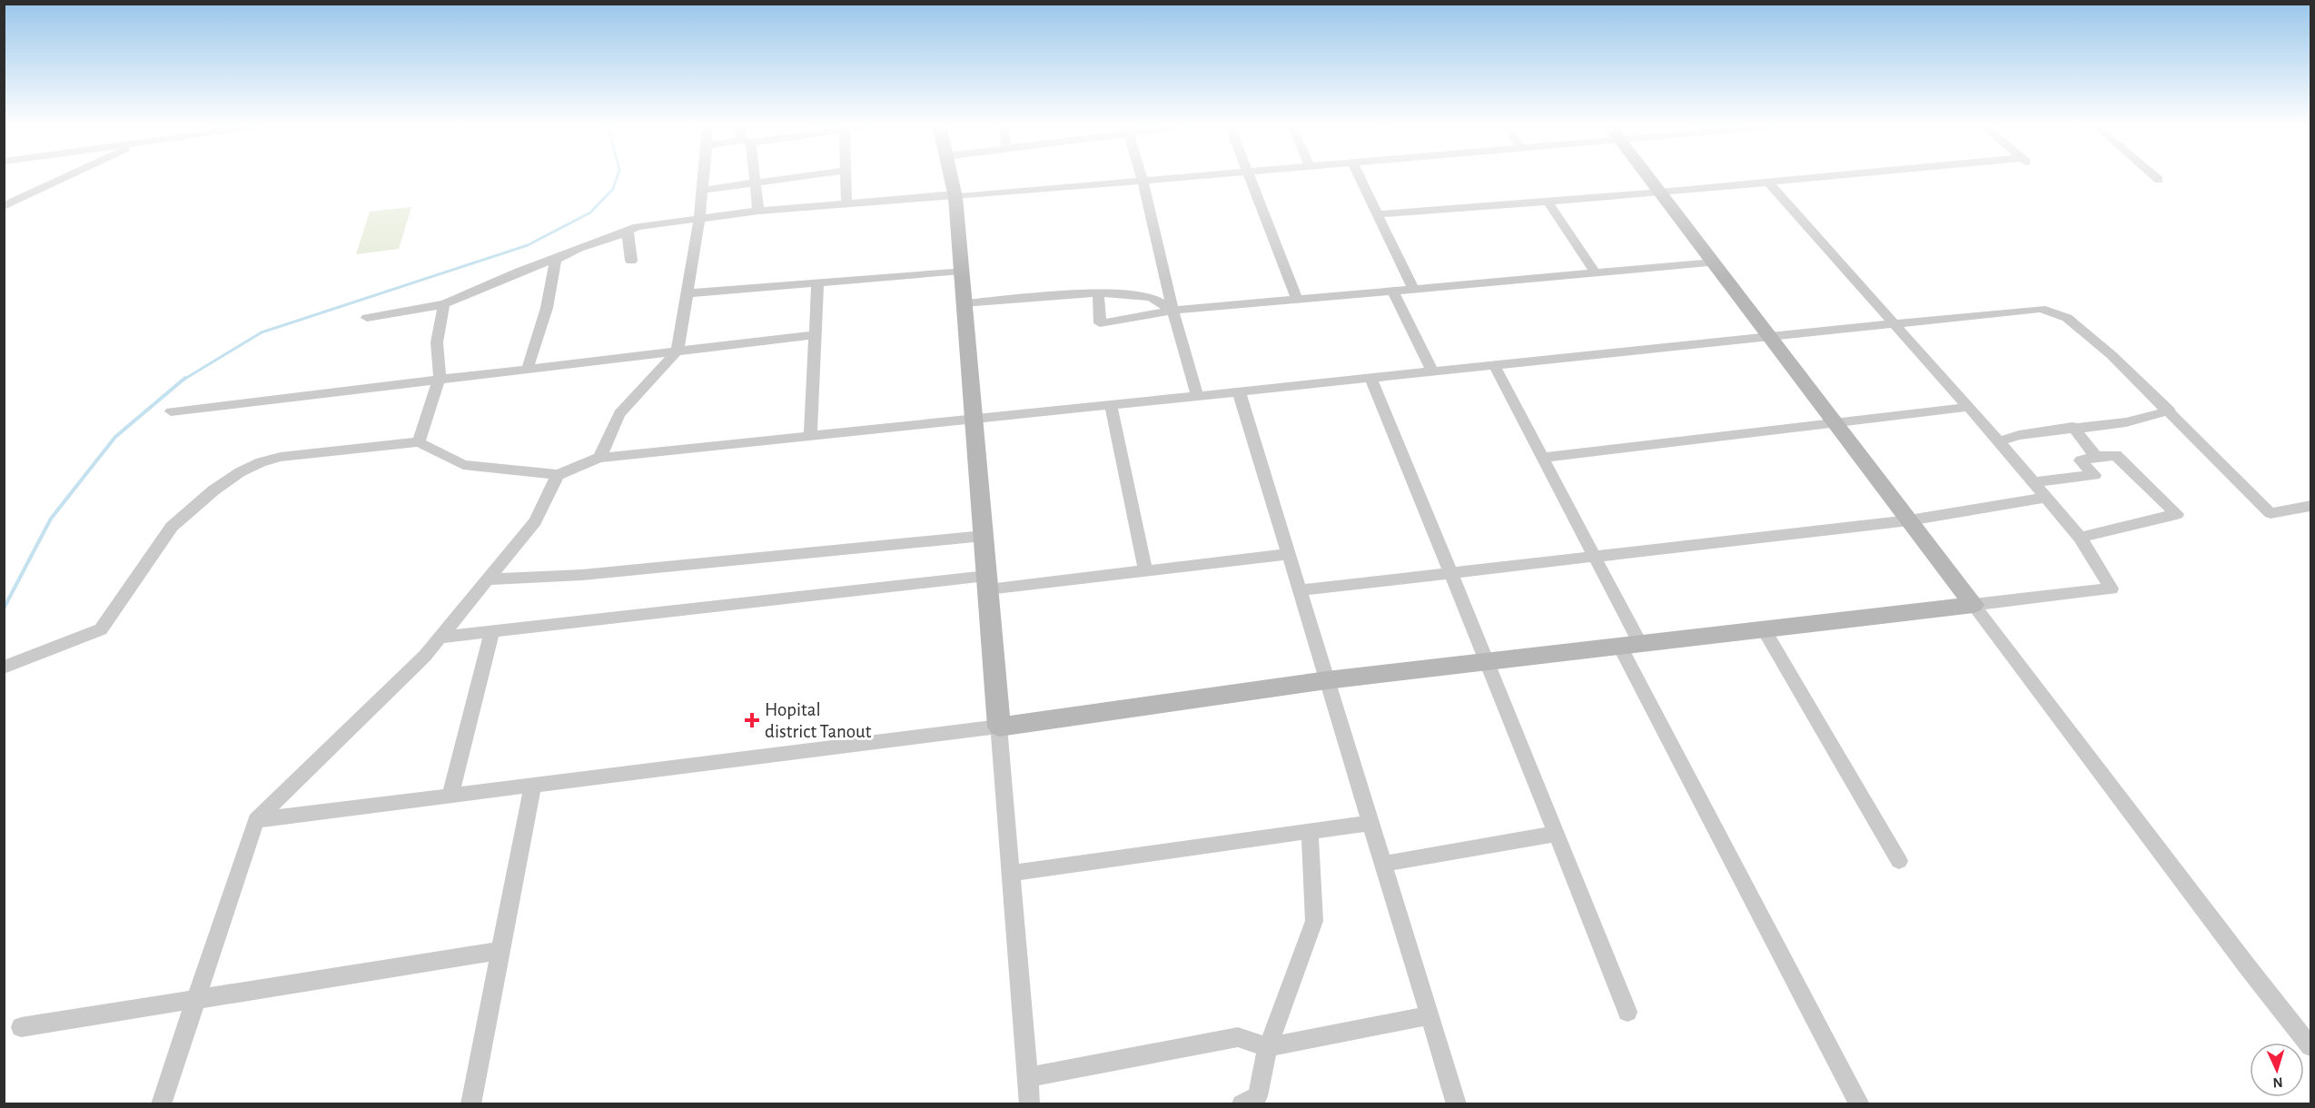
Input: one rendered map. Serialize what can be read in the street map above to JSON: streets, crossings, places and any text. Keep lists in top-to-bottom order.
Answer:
{
  "places": {
    "health": ["Hopital district Tanout"]
  },
  "north": "bottom"
}
